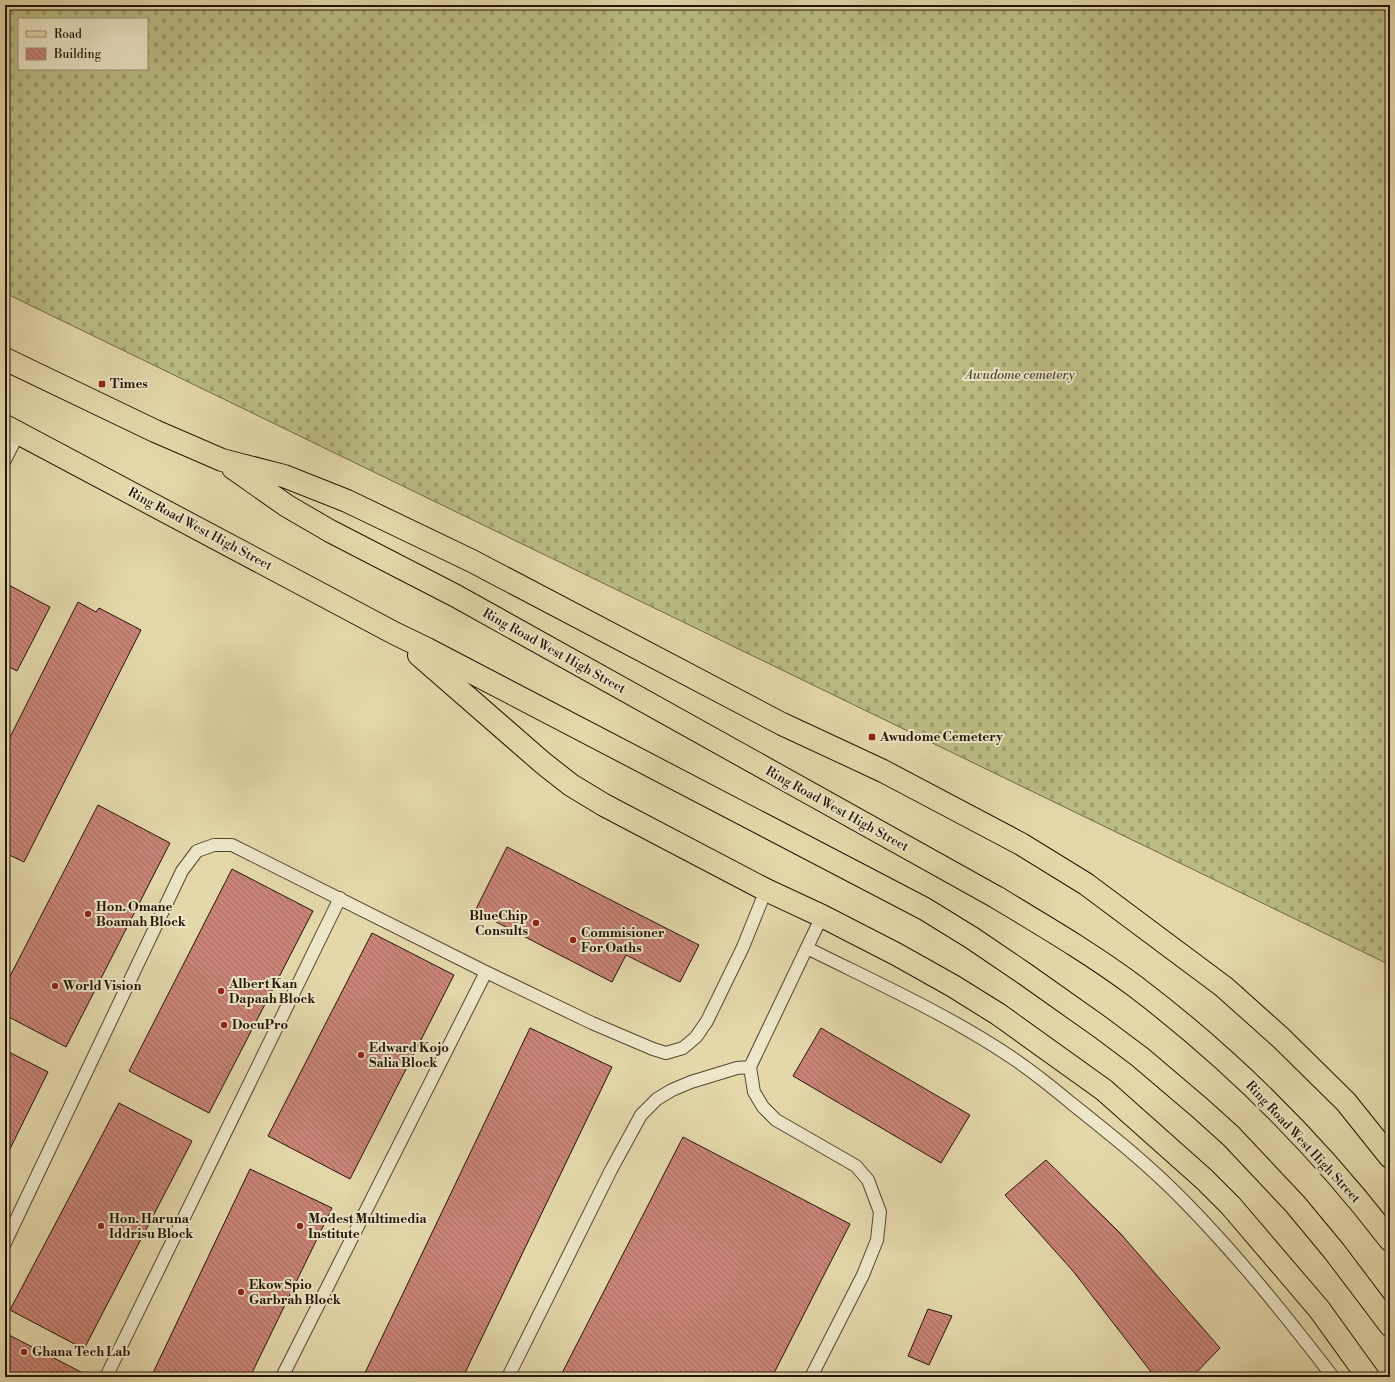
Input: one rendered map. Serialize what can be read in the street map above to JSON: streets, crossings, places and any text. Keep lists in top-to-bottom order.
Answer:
{
  "streets": {
    "main road": ["Ring Road West High Street"]
  },
  "parks": ["Awudome cemetery"],
  "places": {
    "transit": ["Times", "Awudome Cemetery"],
    "other": [
      "Hon. Omane Boamah Block",
      "BlueChip Consults",
      "Commisioner For Oaths",
      "World Vision",
      "Albert Kan Dapaah Block",
      "DocuPro",
      "Edward Kojo Salia Block",
      "Hon. Haruna Iddrisu Block",
      "Modest Multimedia Institute",
      "Ekow Spio Garbrah Block",
      "Ghana Tech Lab"
    ]
  },
  "legend": ["Road", "Building"]
}
